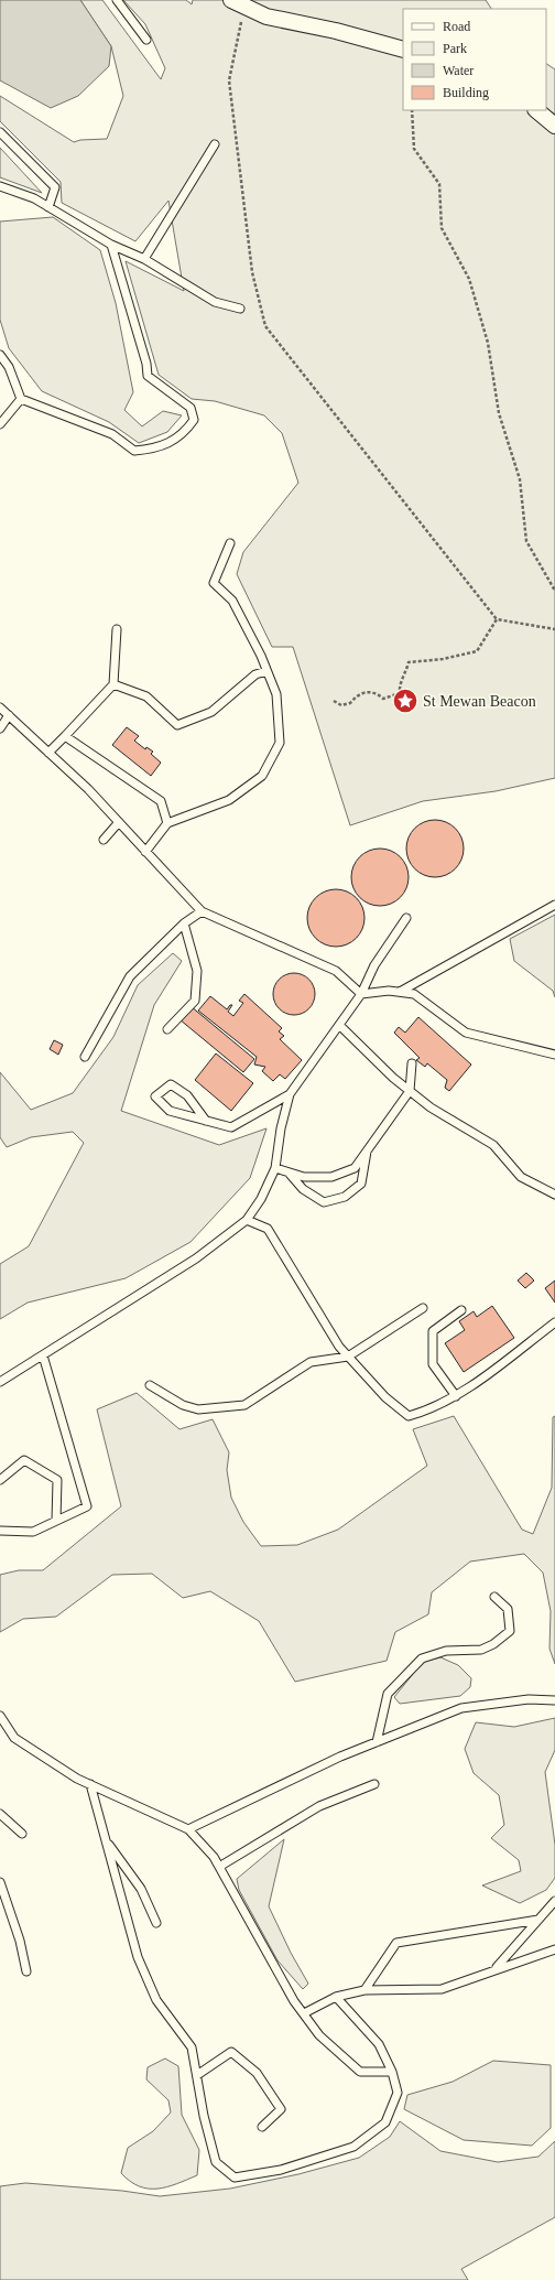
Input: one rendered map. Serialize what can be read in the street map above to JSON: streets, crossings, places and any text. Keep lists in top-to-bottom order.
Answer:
{
  "places": {
    "place": ["St Mewan Beacon"]
  },
  "legend": [
    "Road",
    "Park",
    "Water",
    "Building"
  ]
}
